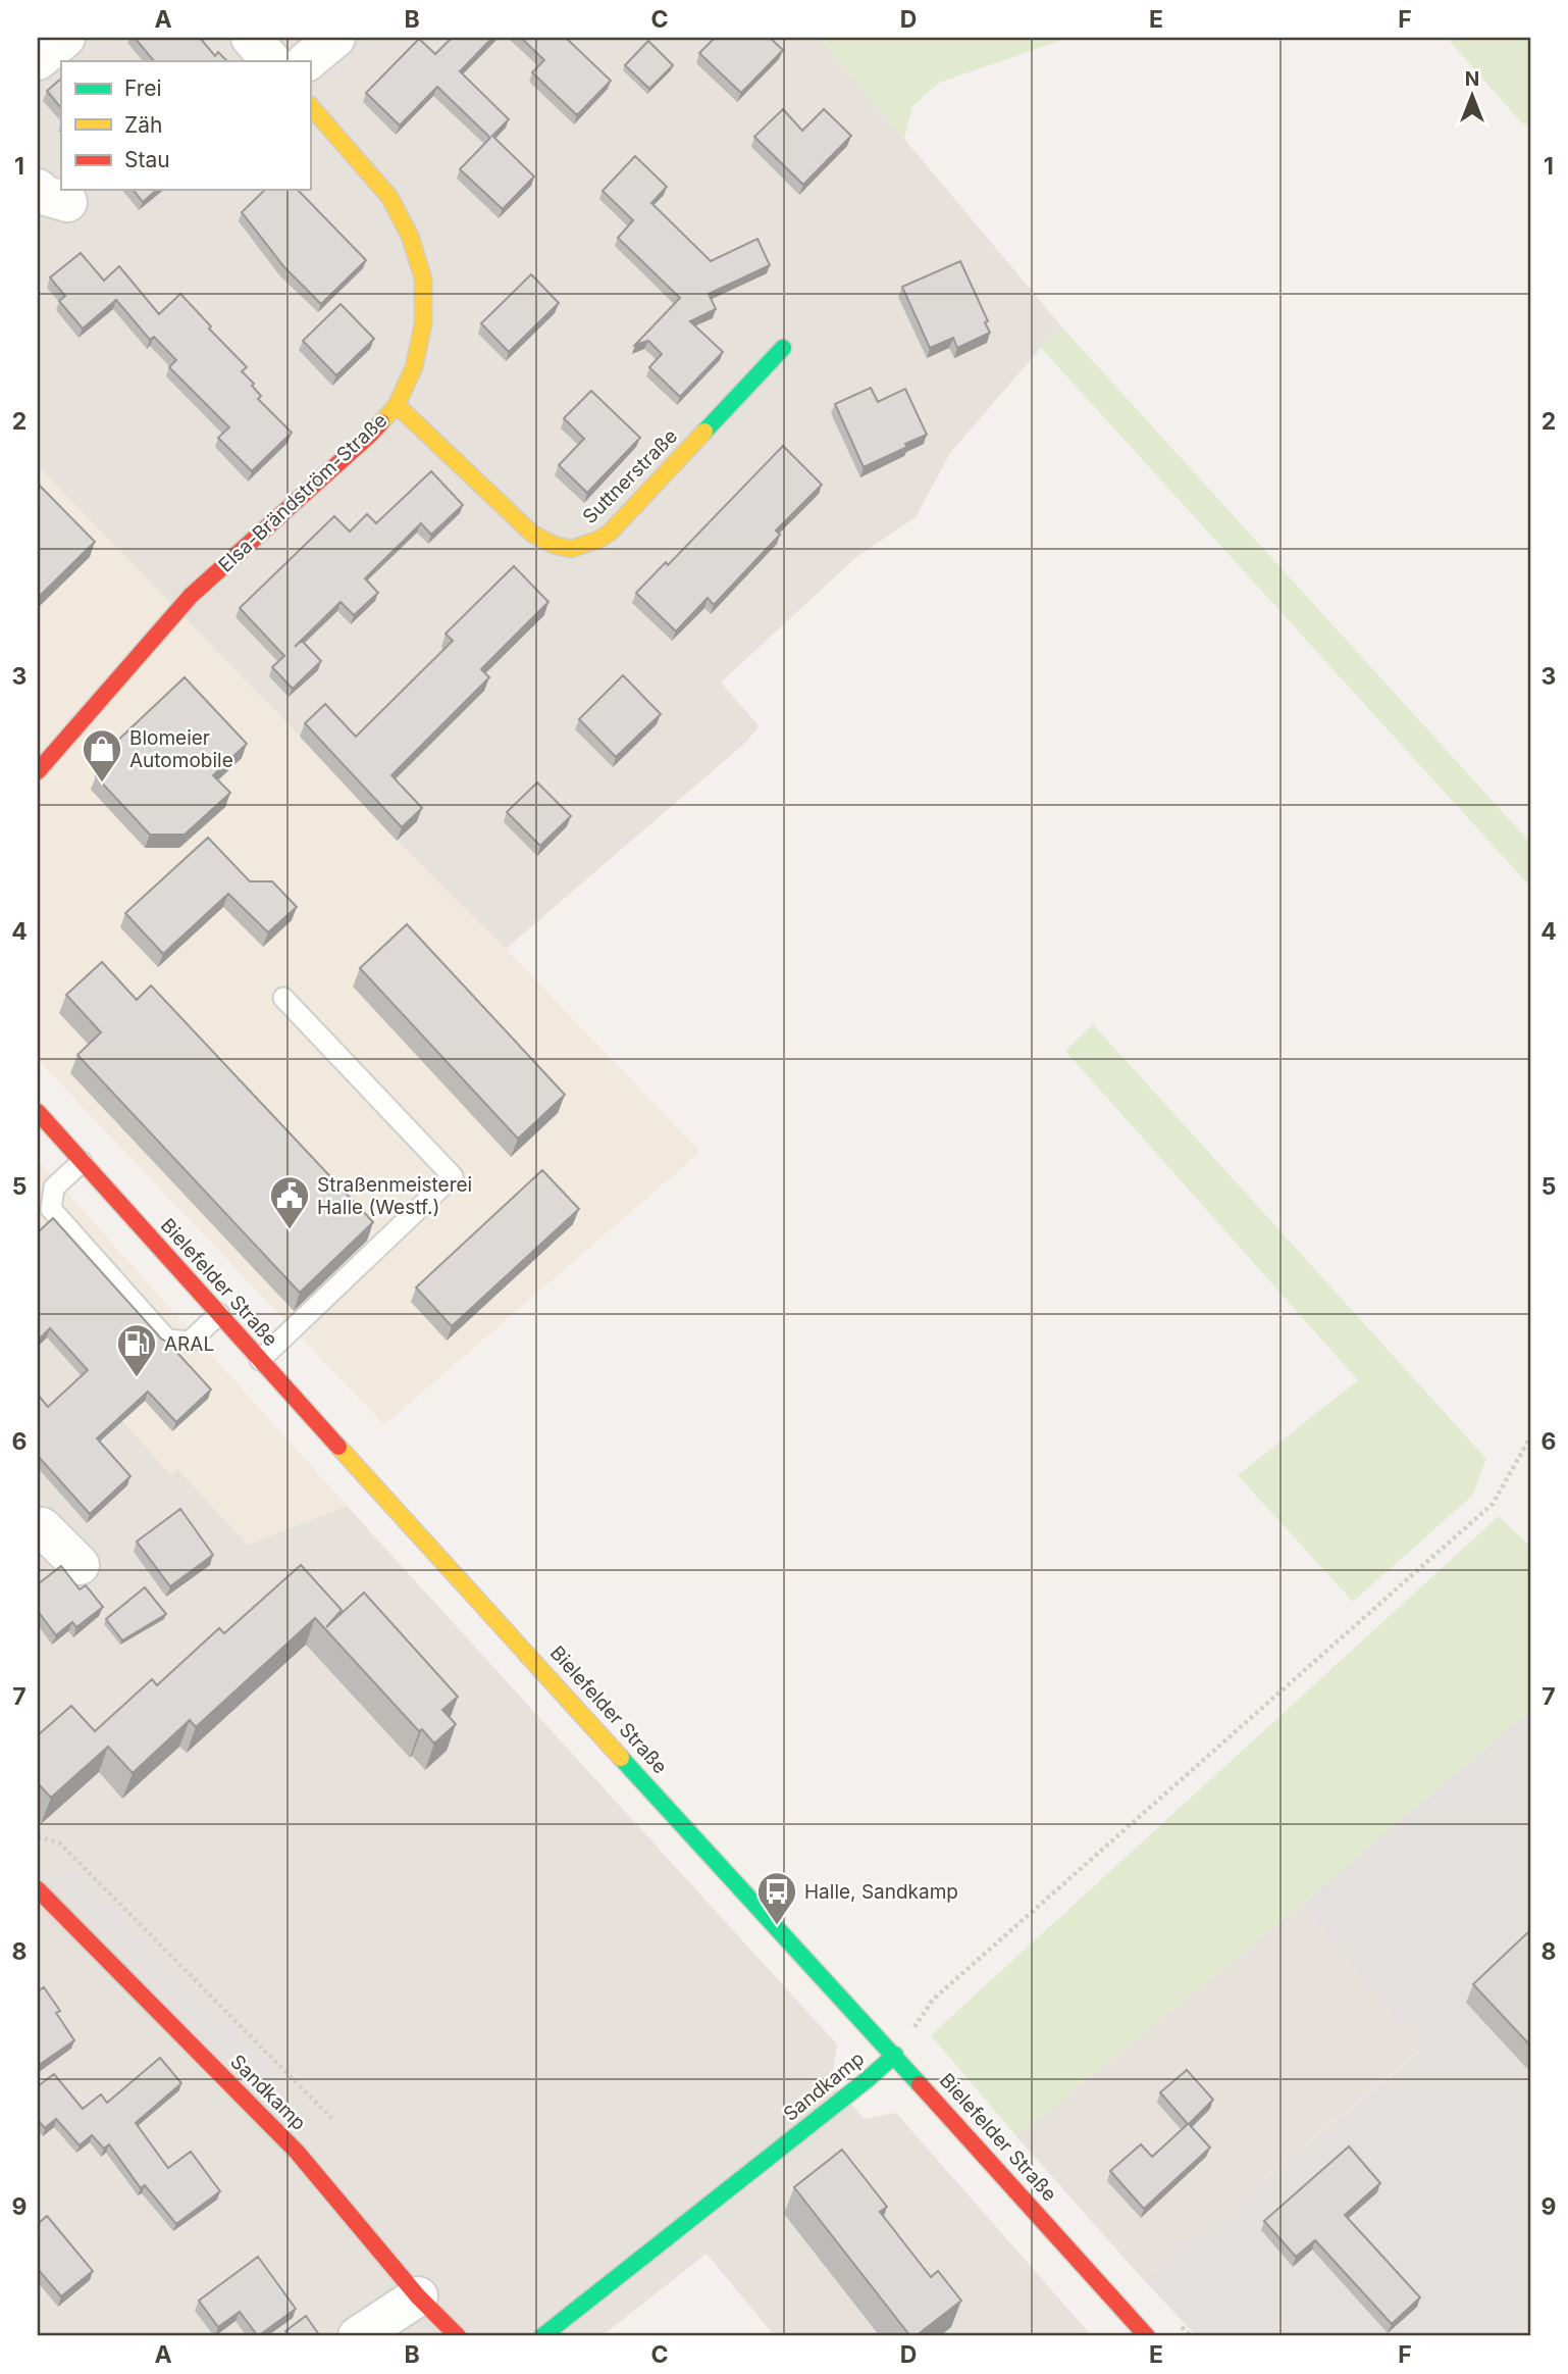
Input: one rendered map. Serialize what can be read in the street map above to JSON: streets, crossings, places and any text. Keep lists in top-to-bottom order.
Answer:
{
  "streets": {
    "street": [
      "Suttnerstraße",
      "Elsa-Brändström-Straße",
      "Bielefelder Straße",
      "Sandkamp"
    ]
  },
  "crossings": [
    ["Suttnerstraße", "Elsa-Brändström-Straße"],
    ["Bielefelder Straße", "Sandkamp"]
  ],
  "places": {
    "shop": ["Blomeier Automobile"],
    "public building": ["Straßenmeisterei Halle (Westf.)"],
    "fuel station": ["ARAL"],
    "bus stop": ["Halle, Sandkamp"]
  },
  "legend": ["Frei", "Zäh", "Stau"],
  "north": "top",
  "grid": {
    "columns": [
      "A",
      "B",
      "C",
      "D",
      "E",
      "F"
    ],
    "rows": [
      "1",
      "2",
      "3",
      "4",
      "5",
      "6",
      "7",
      "8",
      "9"
    ]
  }
}
